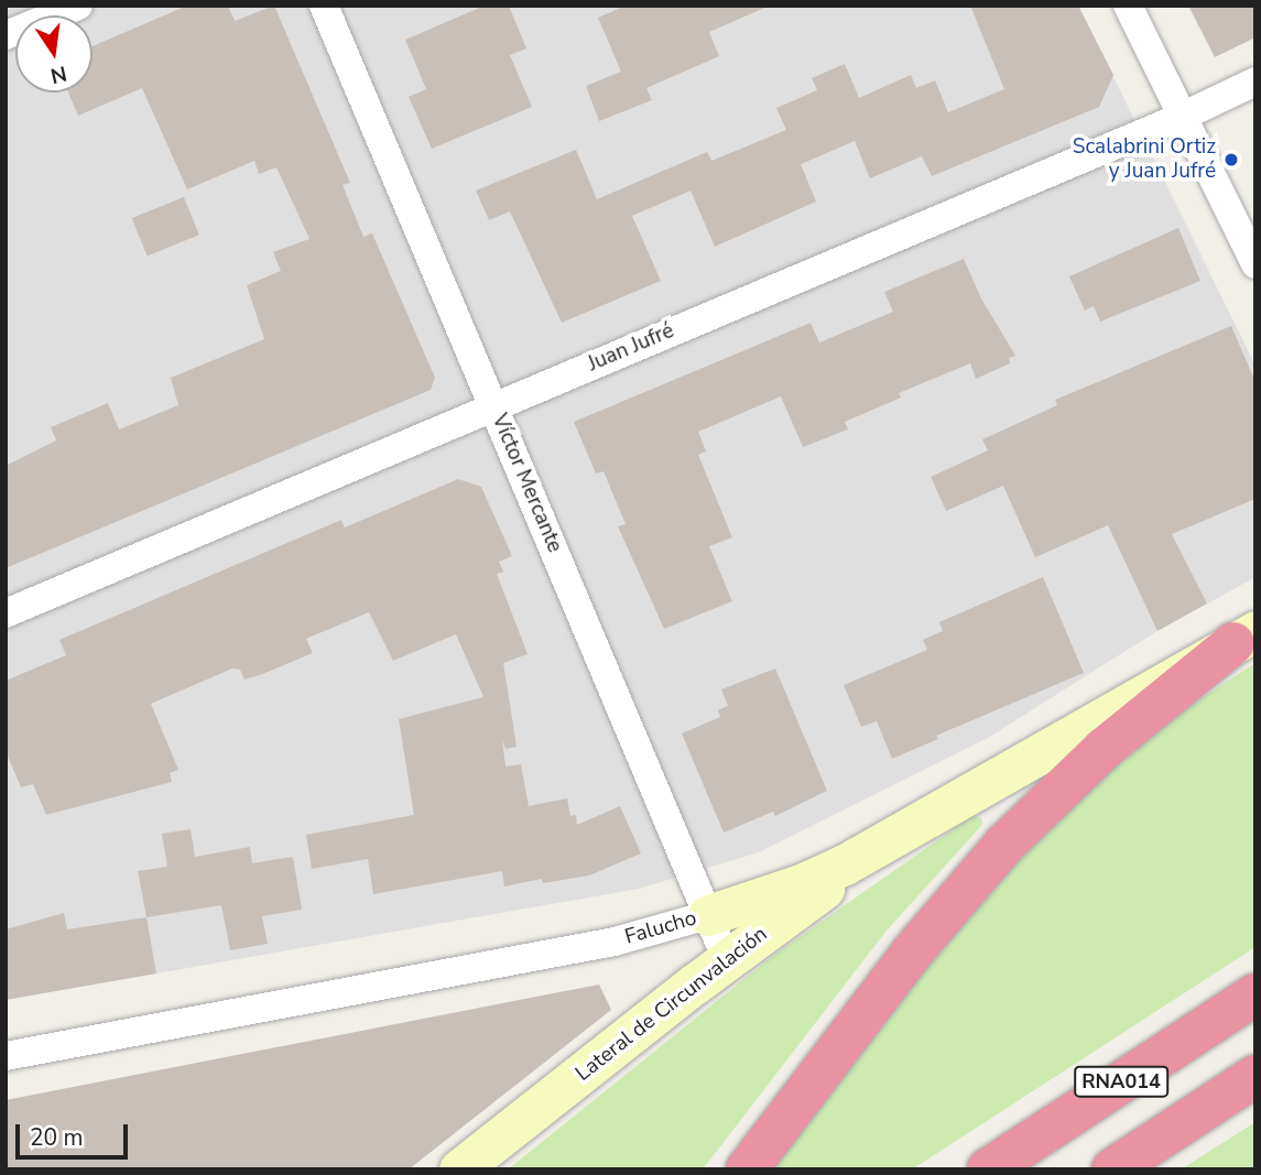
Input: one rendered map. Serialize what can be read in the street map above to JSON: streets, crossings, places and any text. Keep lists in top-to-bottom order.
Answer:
{
  "streets": {
    "highway": ["RNA014"],
    "street": [
      "Juan Jufré",
      "Víctor Mercante",
      "Falucho",
      "Lateral de Circunvalación"
    ]
  },
  "crossings": [
    ["Juan Jufré", "Víctor Mercante"],
    ["Víctor Mercante", "Falucho"],
    ["Víctor Mercante", "Lateral de Circunvalación"],
    ["Falucho", "Lateral de Circunvalación"]
  ],
  "places": ["Scalabrini Ortiz y Juan Jufré"],
  "scale_bar": "20 m",
  "north": "bottom"
}
